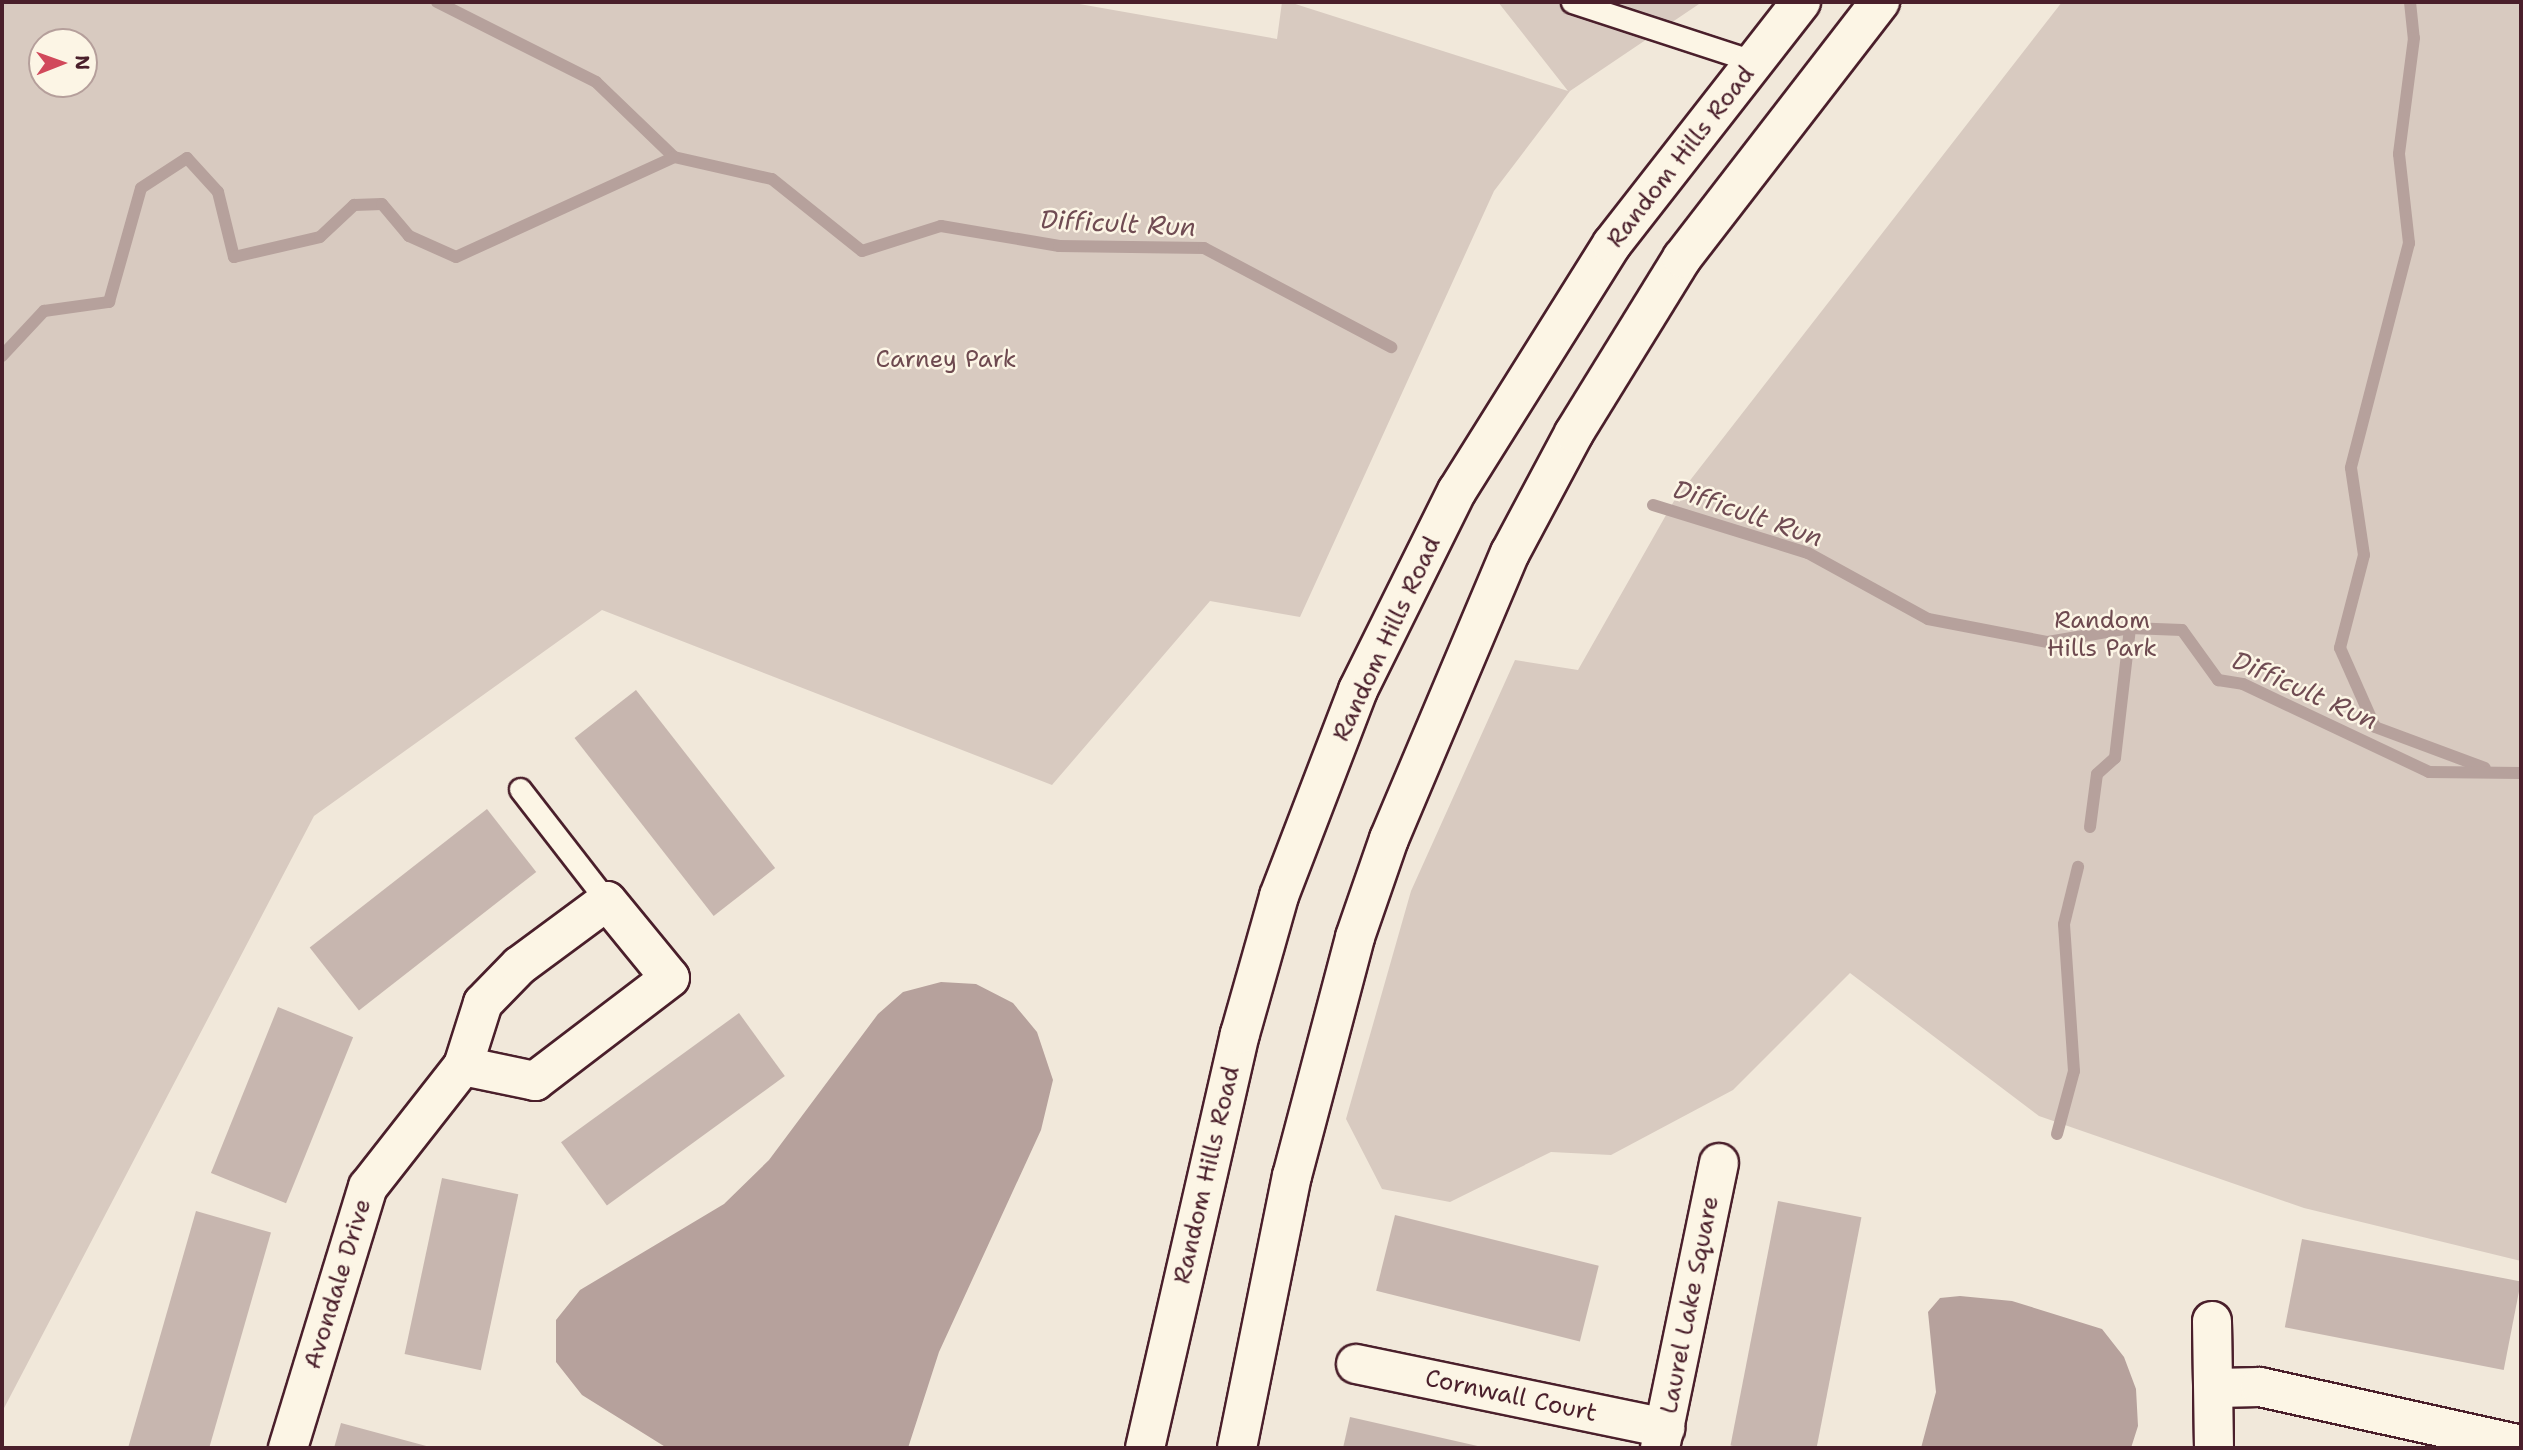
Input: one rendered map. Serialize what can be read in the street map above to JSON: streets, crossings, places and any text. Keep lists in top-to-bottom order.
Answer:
{
  "streets": {
    "street": [
      "Random Hills Road",
      "Avondale Drive",
      "Laurel Lake Square",
      "Cornwall Court"
    ]
  },
  "crossings": [
    ["Laurel Lake Square", "Cornwall Court"]
  ],
  "water": ["Difficult Run"],
  "parks": ["Carney Park", "Random Hills Park"],
  "north": "right"
}
